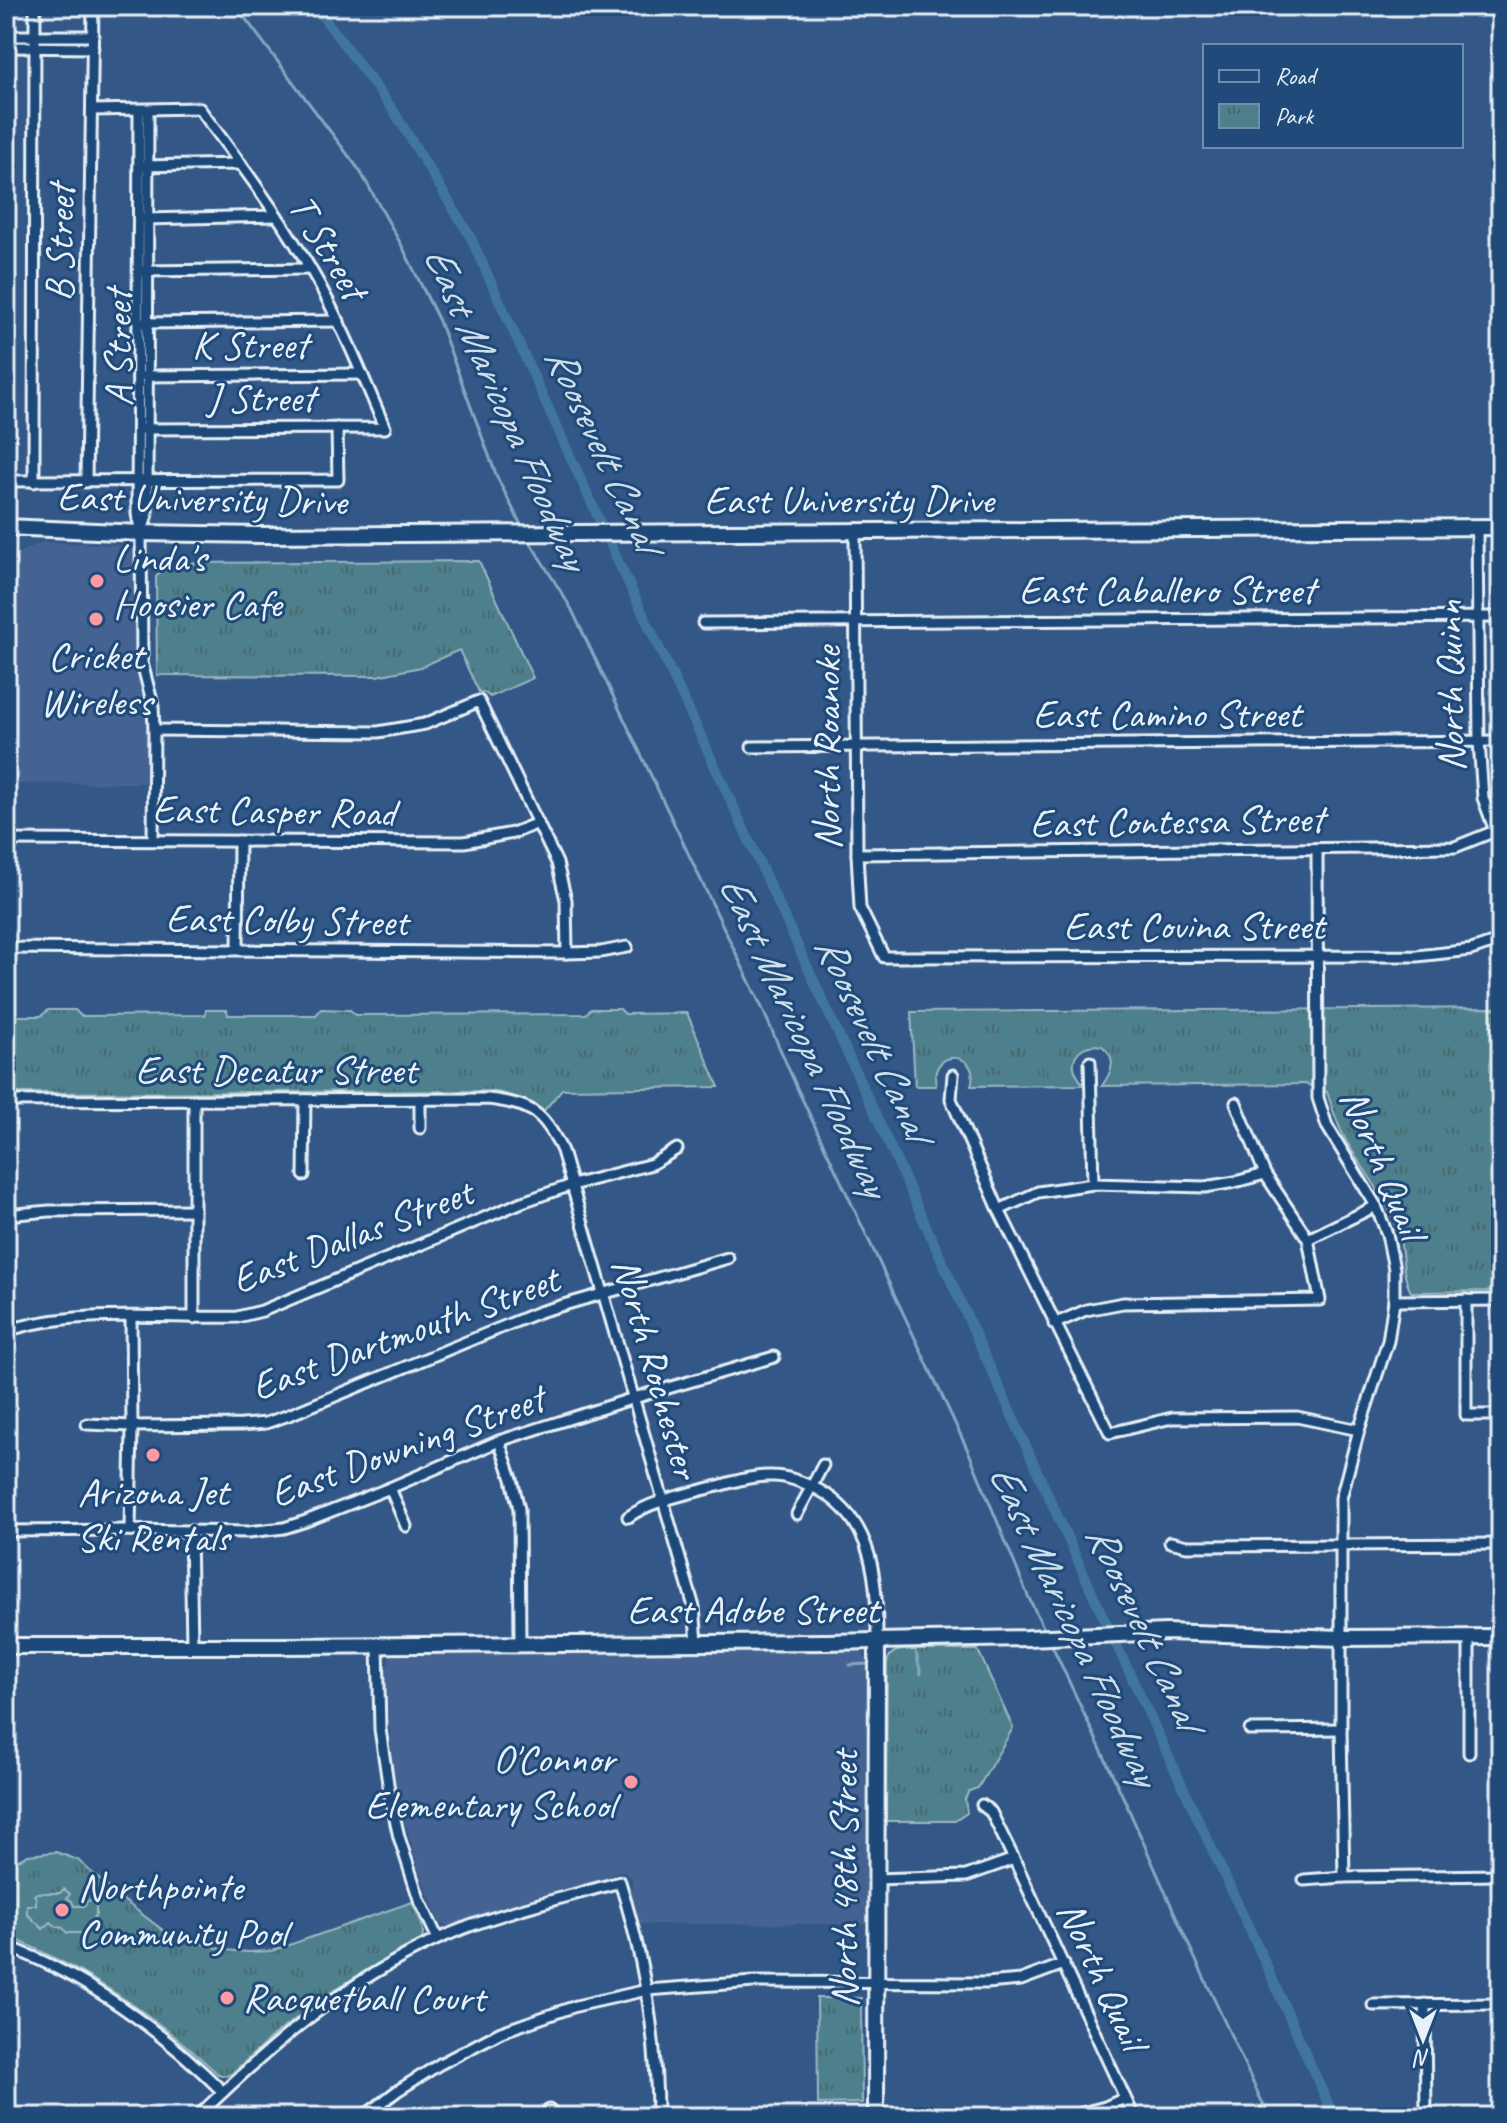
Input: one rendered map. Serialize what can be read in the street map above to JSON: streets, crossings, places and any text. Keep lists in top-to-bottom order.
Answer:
{
  "streets": {
    "street": [
      "B Street",
      "T Street",
      "K Street",
      "A Street",
      "J Street",
      "East University Drive",
      "East Caballero Street",
      "North Quinn",
      "East Camino Street",
      "North Roanoke",
      "East Casper Road",
      "East Contessa Street",
      "East Colby Street",
      "East Covina Street",
      "East Decatur Street",
      "North Quail",
      "East Dallas Street",
      "East Dartmouth Street",
      "North Rochester",
      "East Downing Street",
      "East Adobe Street",
      "North 48th Street"
    ]
  },
  "crossings": [
    ["T Street", "K Street"],
    ["T Street", "A Street"],
    ["T Street", "J Street"],
    ["K Street", "A Street"],
    ["A Street", "J Street"],
    ["A Street", "East University Drive"],
    ["A Street", "East Casper Road"],
    ["East University Drive", "North Quinn"],
    ["East University Drive", "North Roanoke"],
    ["East Caballero Street", "North Quinn"],
    ["East Caballero Street", "North Roanoke"],
    ["North Quinn", "East Camino Street"],
    ["North Quinn", "East Contessa Street"],
    ["East Camino Street", "North Roanoke"],
    ["North Roanoke", "East Contessa Street"],
    ["North Roanoke", "East Covina Street"],
    ["East Contessa Street", "North Quail"],
    ["East Covina Street", "North Quail"],
    ["East Decatur Street", "North Rochester"],
    ["North Quail", "East Adobe Street"],
    ["East Dallas Street", "North Rochester"],
    ["East Dartmouth Street", "North Rochester"],
    ["North Rochester", "East Downing Street"],
    ["North Rochester", "East Adobe Street"],
    ["East Adobe Street", "North 48th Street"]
  ],
  "water": ["East Maricopa Floodway", "Roosevelt Canal"],
  "places": [
    "Linda's Hoosier Cafe",
    "Cricket Wireless",
    "Arizona Jet Ski Rentals",
    "O'Connor Elementary School",
    "Northpointe Community Pool",
    "Racquetball Court"
  ],
  "legend": ["Road", "Park"],
  "north": "bottom"
}
